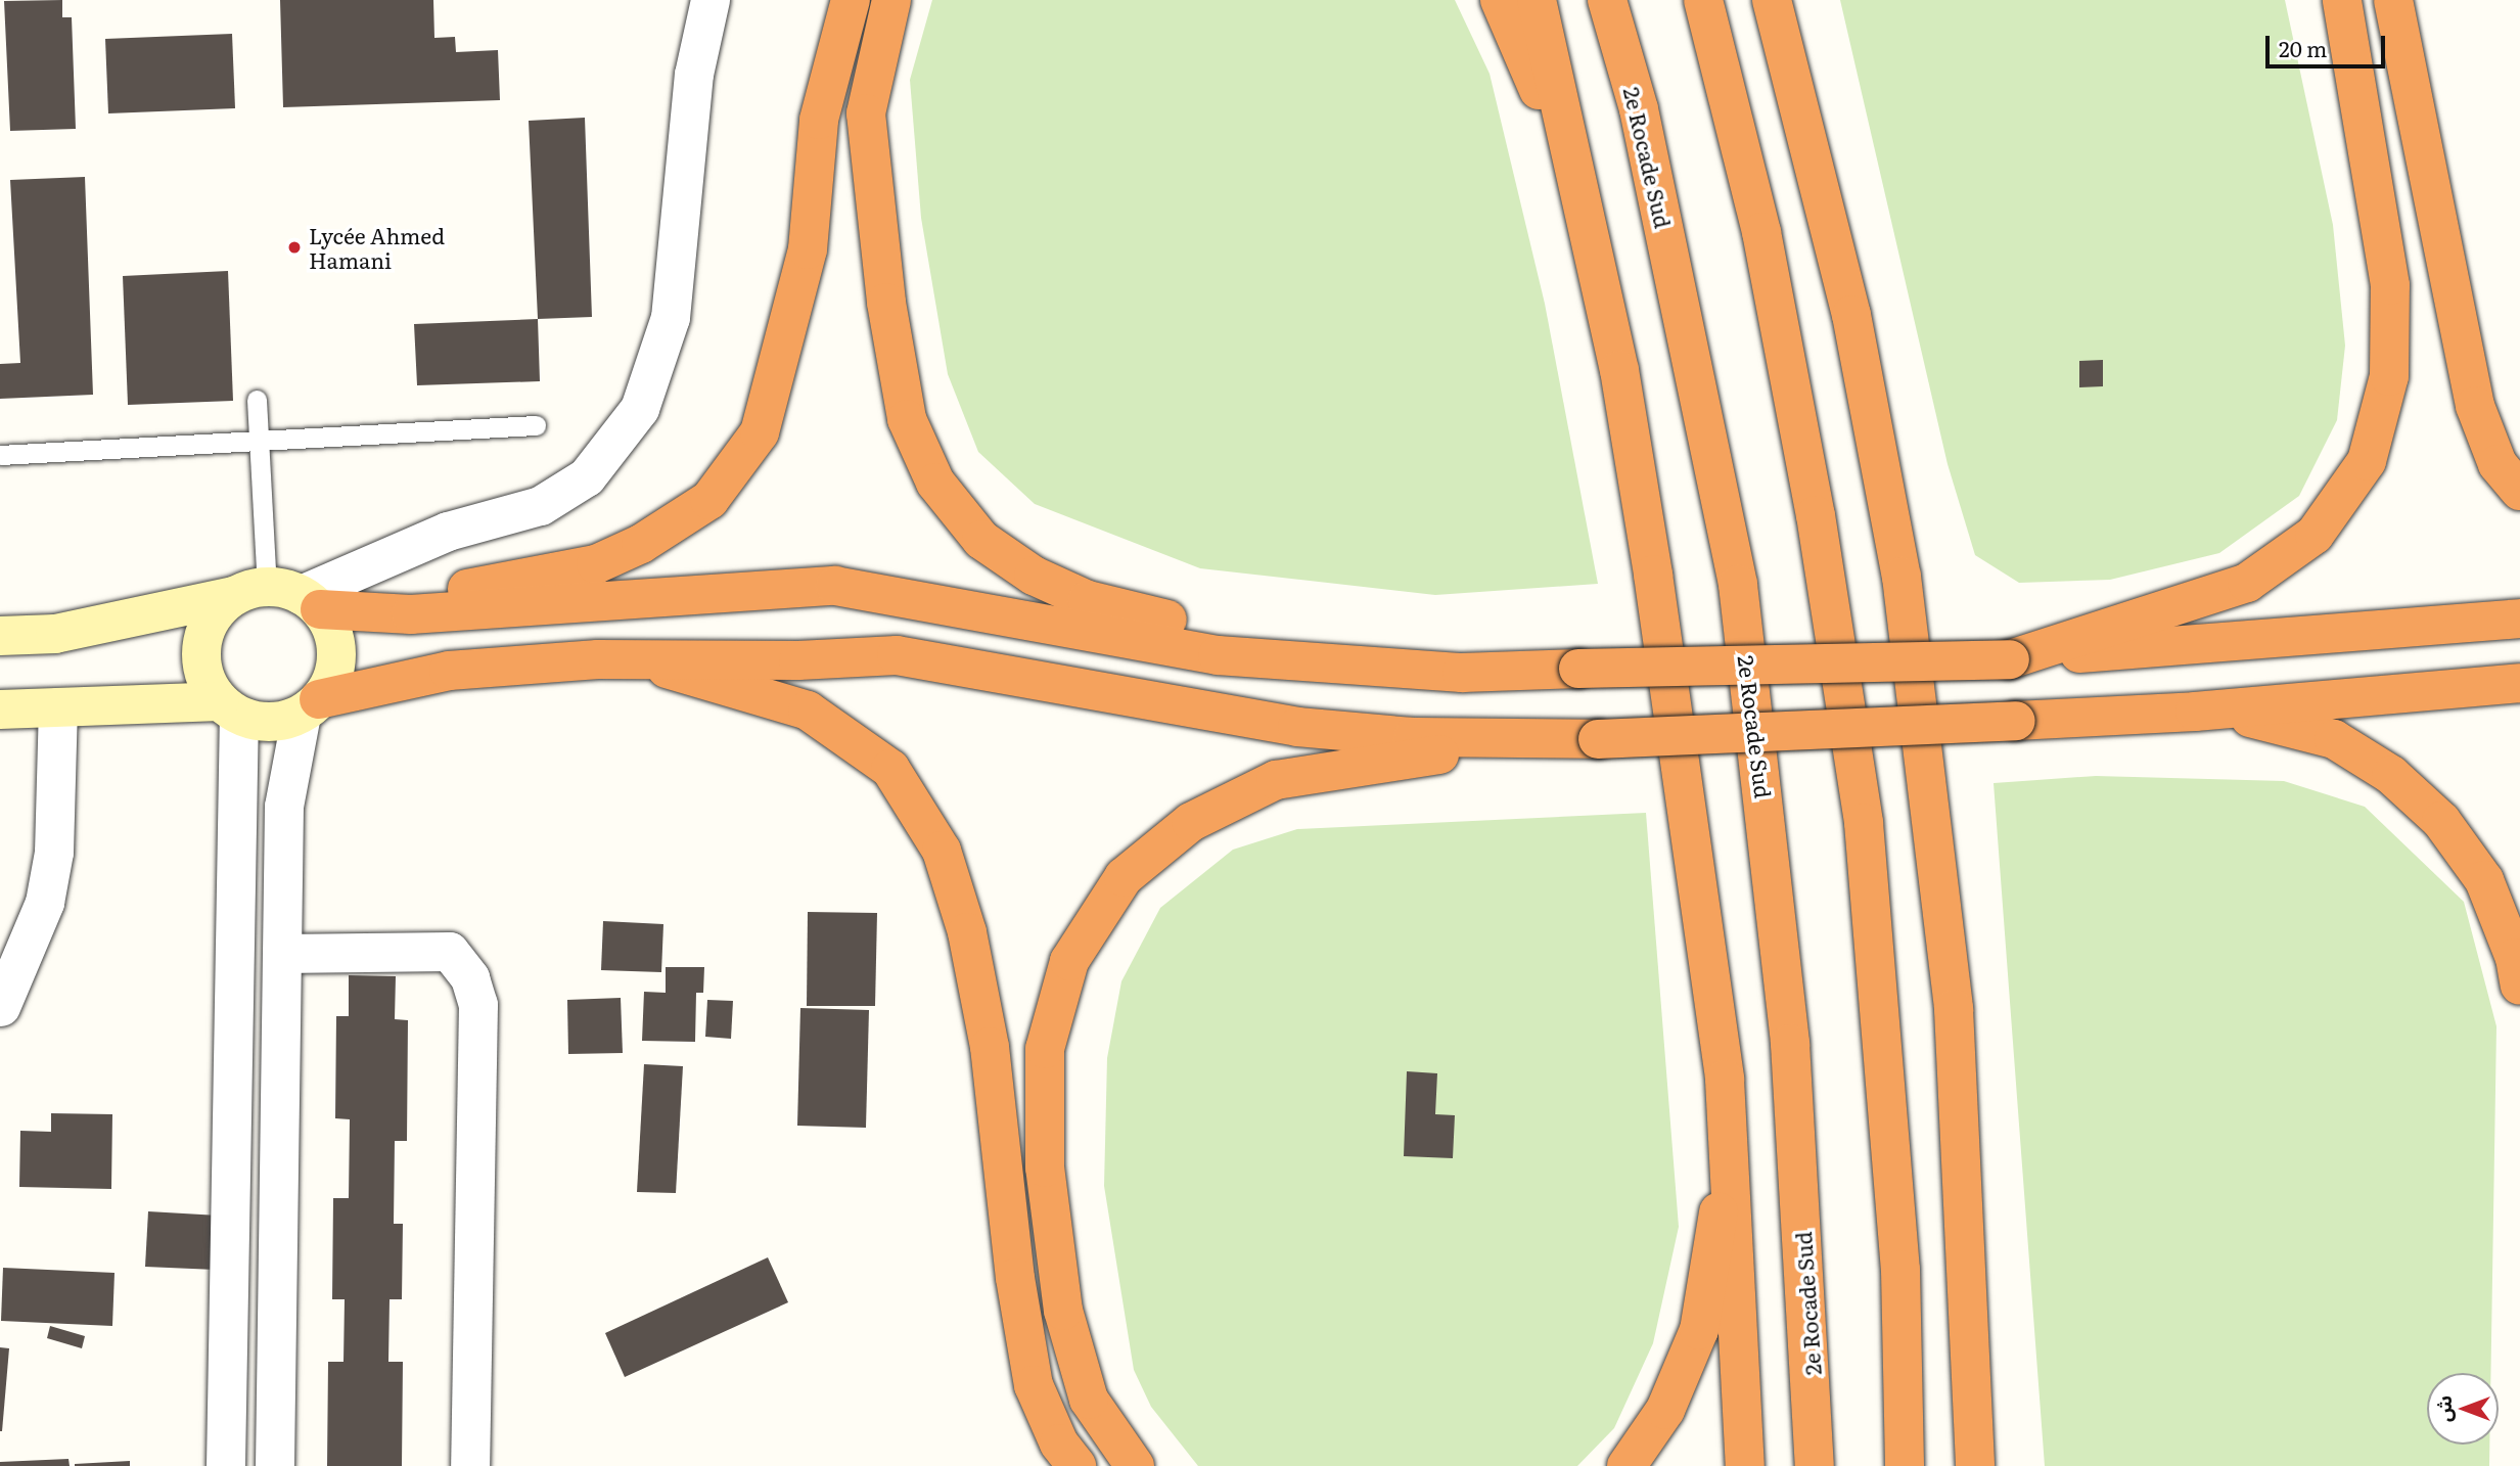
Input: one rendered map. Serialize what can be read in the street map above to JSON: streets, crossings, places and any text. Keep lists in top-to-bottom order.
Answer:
{
  "streets": {
    "highway": ["2e Rocade Sud"]
  },
  "places": ["Lycée Ahmed Hamani"],
  "scale_bar": "20 m",
  "north": "left"
}
